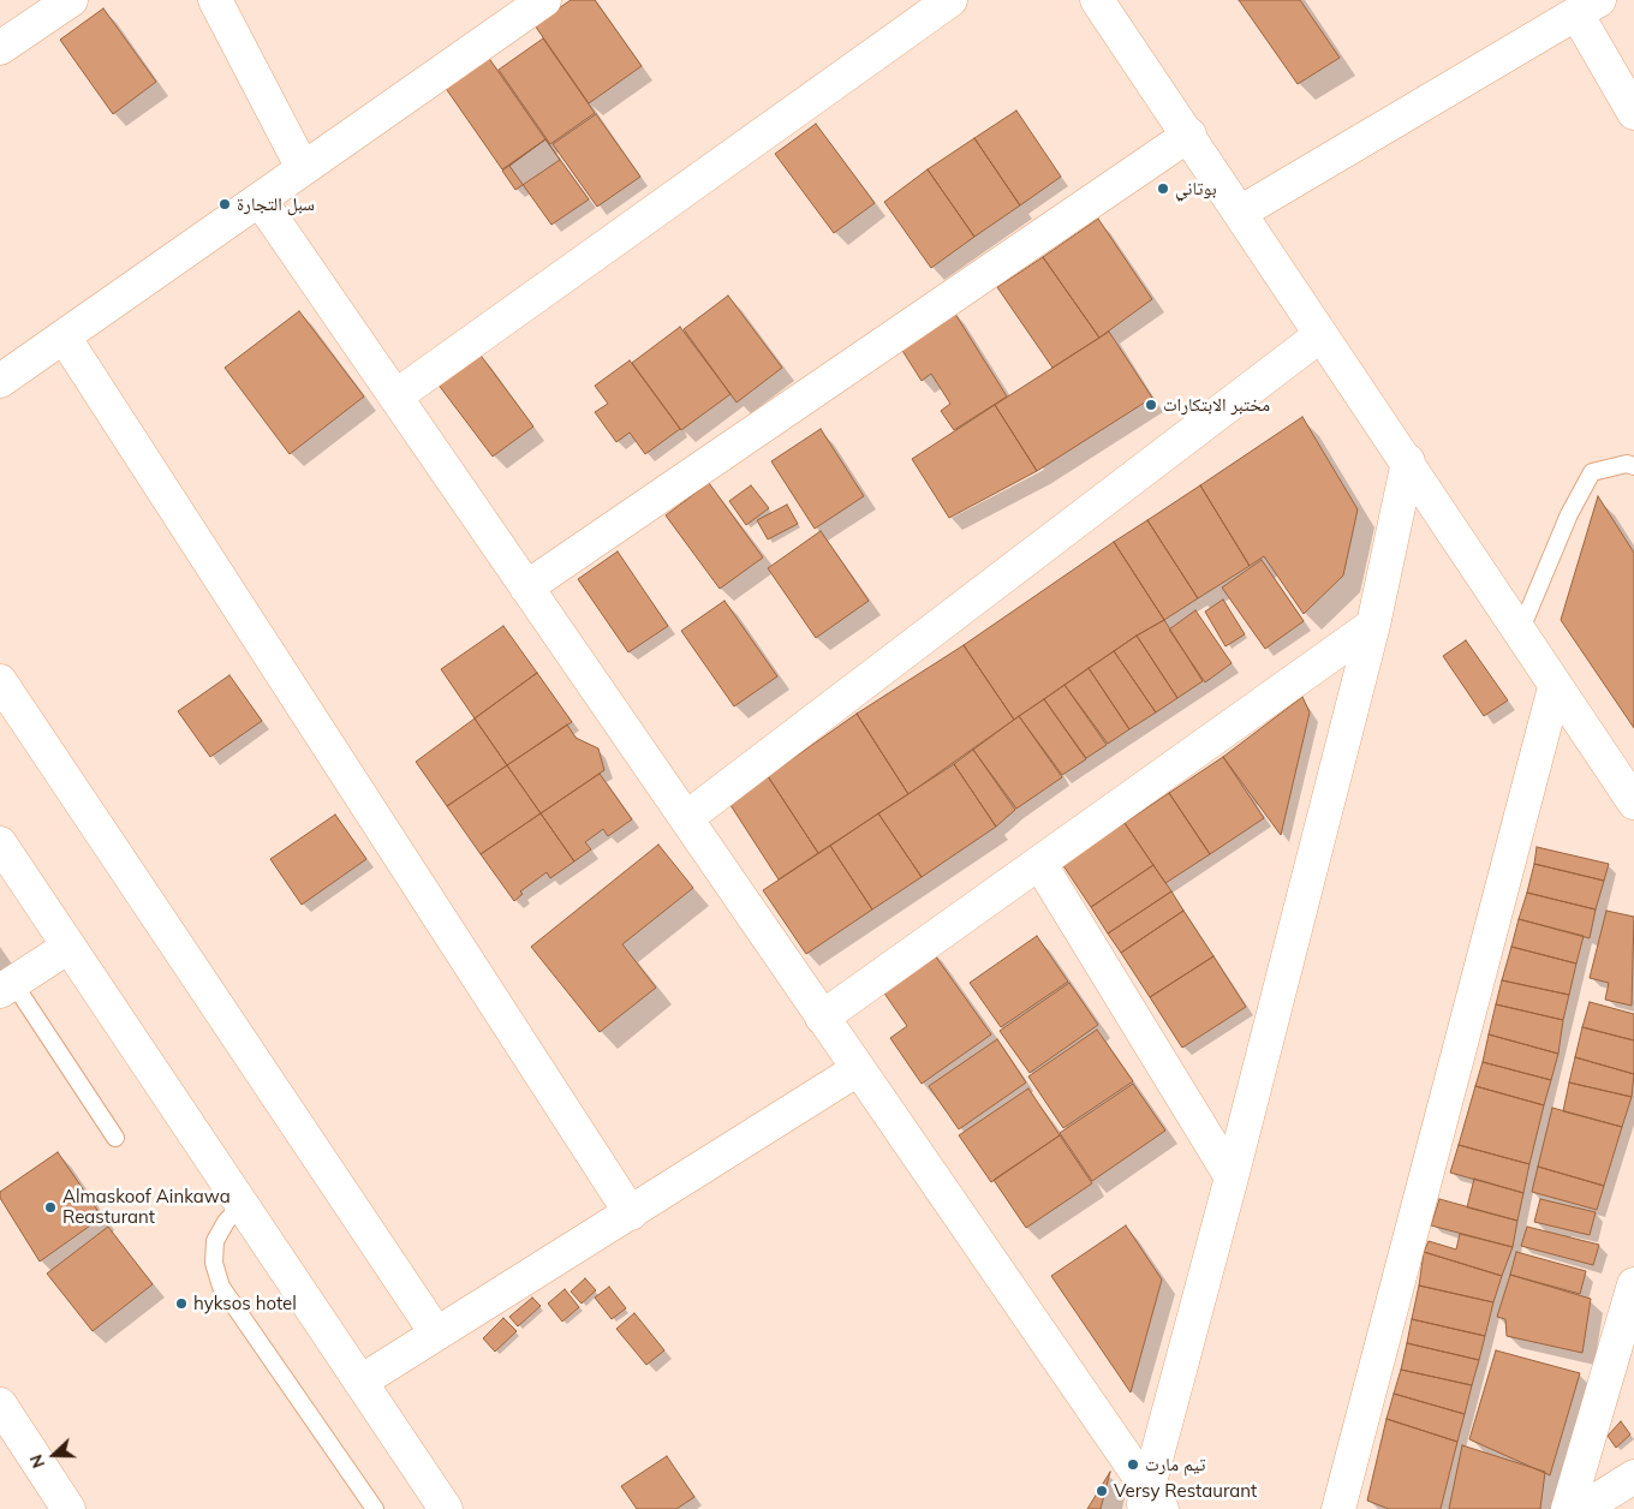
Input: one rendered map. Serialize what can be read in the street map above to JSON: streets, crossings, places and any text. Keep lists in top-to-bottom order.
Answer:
{
  "places": [
    "بوتاني",
    "سبل التجارة",
    "مختبر الابتكارات",
    "Almaskoof Ainkawa Reasturant",
    "hyksos hotel",
    "تيم مارت",
    "Versy Restaurant"
  ],
  "north": "left"
}
